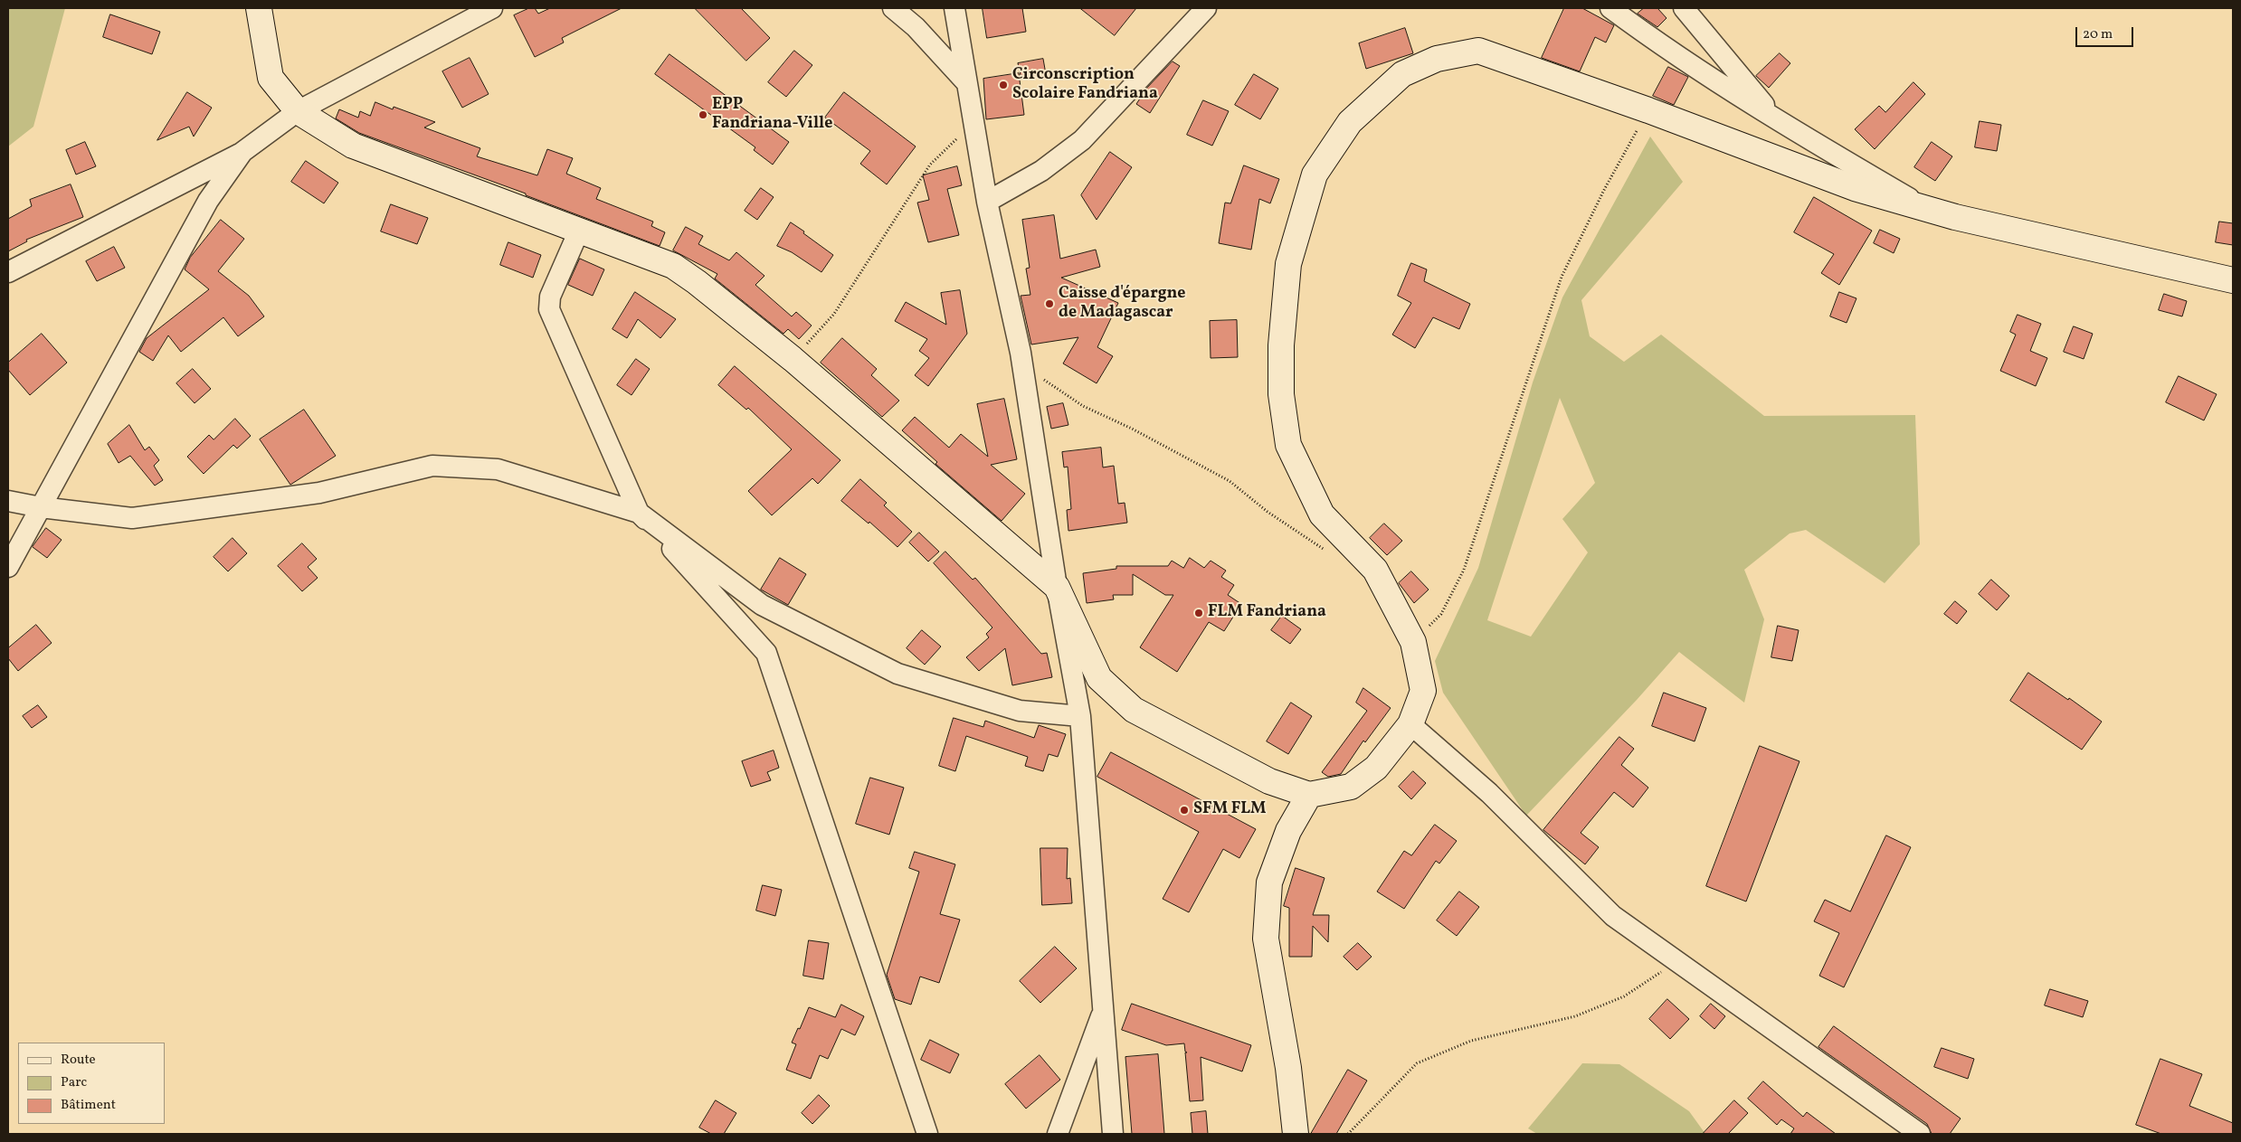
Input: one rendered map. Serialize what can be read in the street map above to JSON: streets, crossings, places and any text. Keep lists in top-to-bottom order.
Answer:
{
  "places": [
    "Circonscription Scolaire Fandriana",
    "EPP Fandriana-Ville",
    "Caisse d'épargne de Madagascar",
    "FLM Fandriana",
    "SFM FLM"
  ],
  "legend": ["Route", "Parc", "Bâtiment"],
  "scale_bar": "20 m"
}
